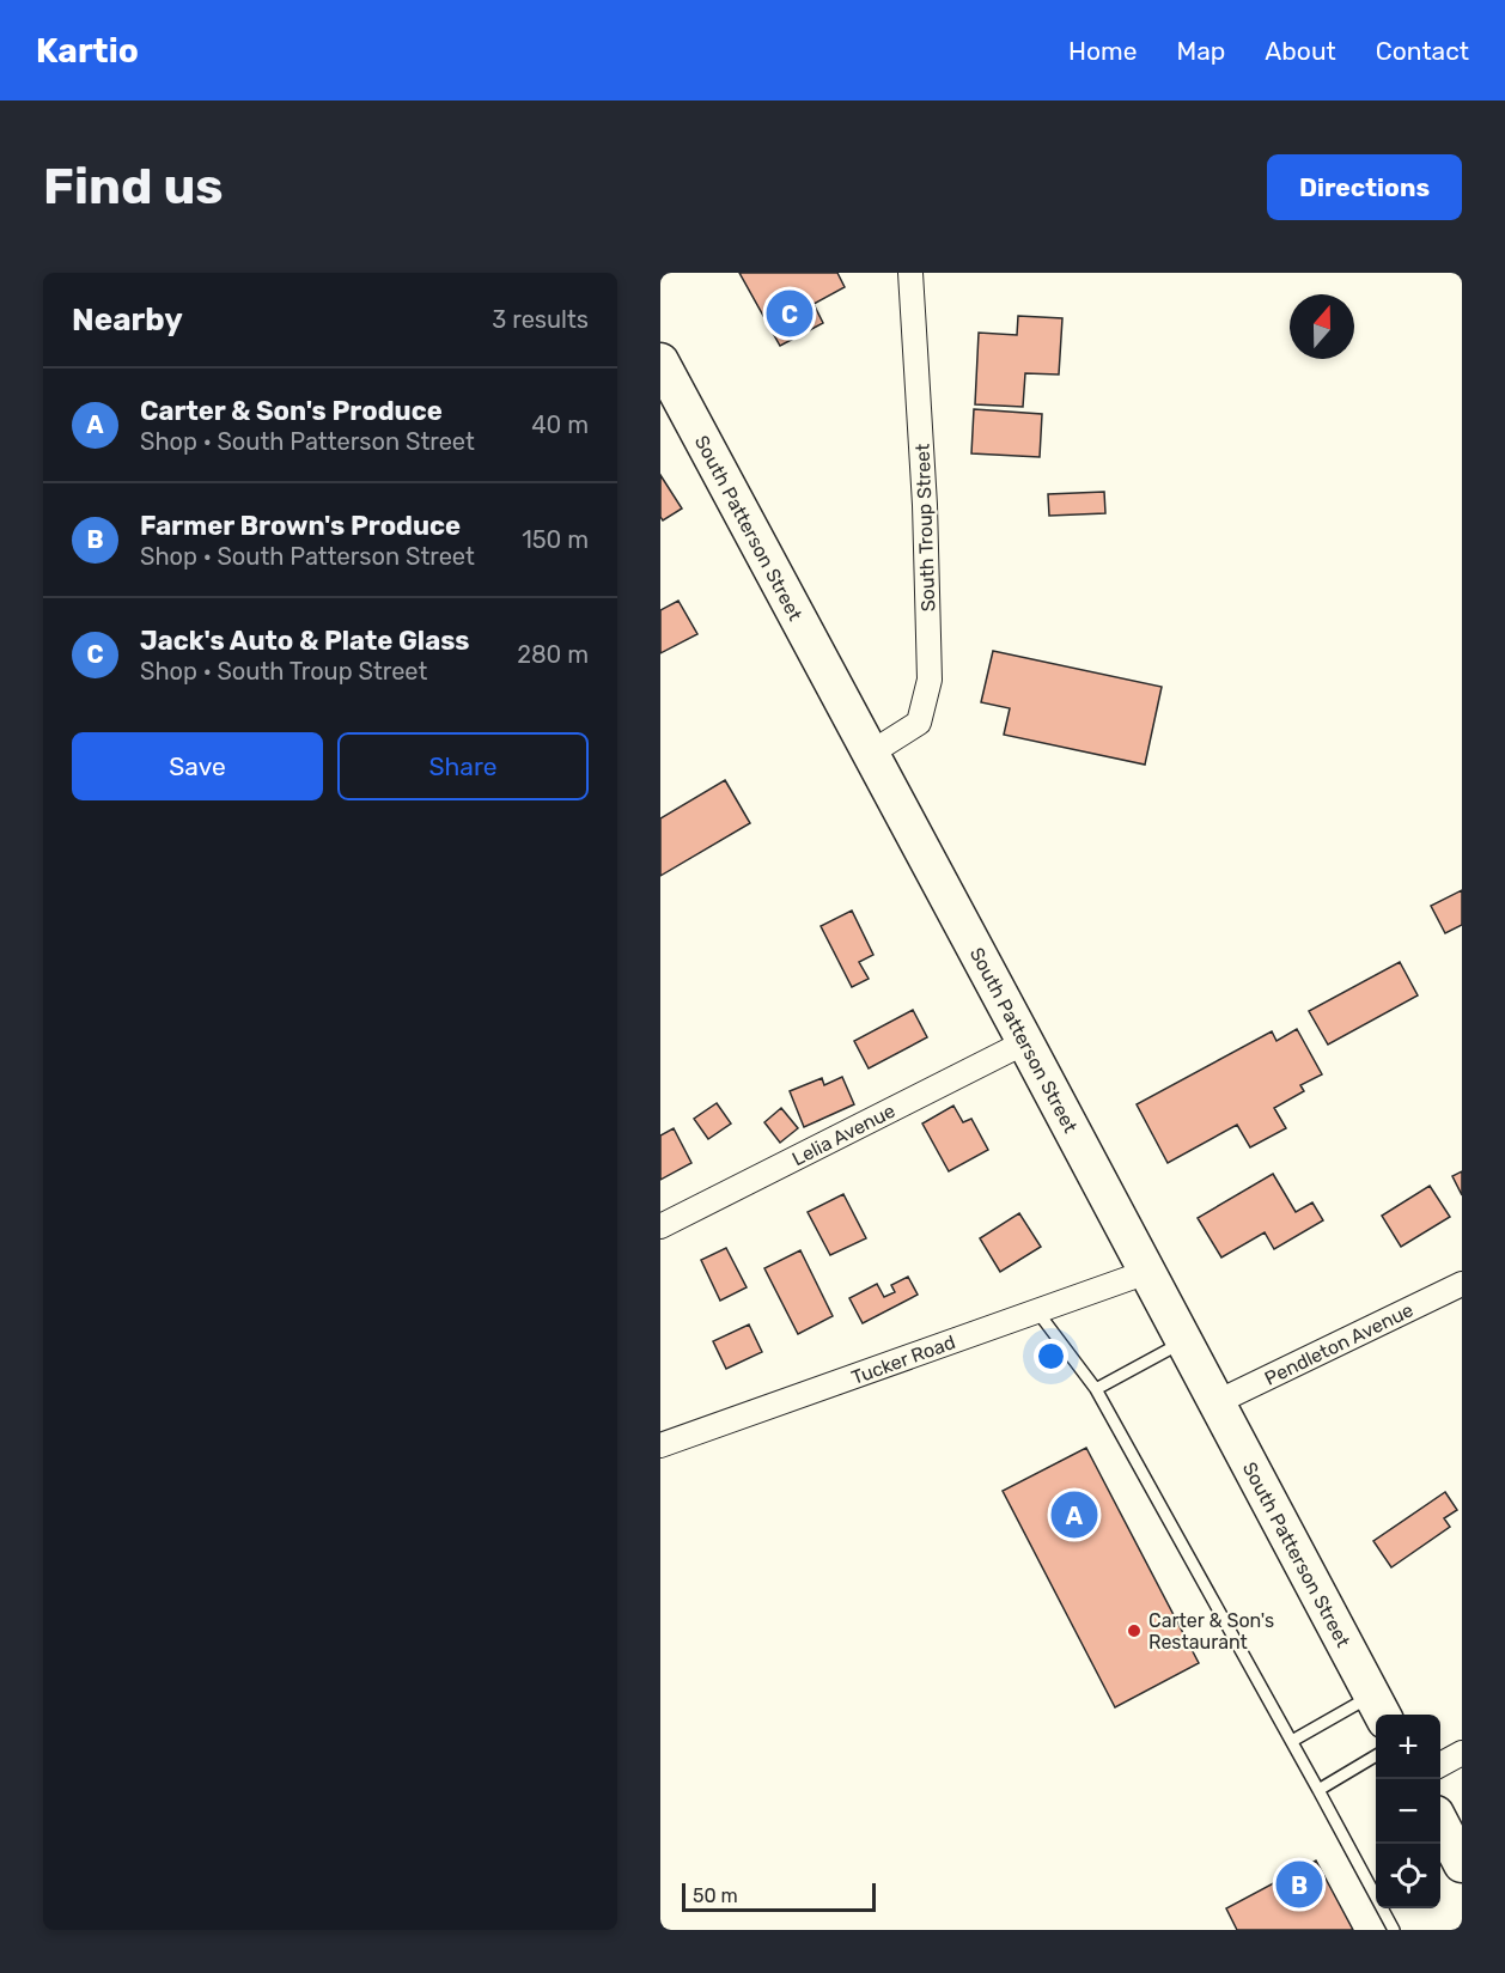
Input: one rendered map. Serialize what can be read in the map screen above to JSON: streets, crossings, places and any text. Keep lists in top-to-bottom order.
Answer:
{
  "streets": {
    "main road": ["South Patterson Street"],
    "street": [
      "South Troup Street",
      "Lelia Avenue",
      "Pendleton Avenue",
      "Tucker Road"
    ]
  },
  "crossings": [
    ["South Patterson Street", "South Troup Street"],
    ["South Patterson Street", "Lelia Avenue"],
    ["South Patterson Street", "Pendleton Avenue"],
    ["South Patterson Street", "Tucker Road"]
  ],
  "places": ["Carter & Son's Restaurant"],
  "scale_bar": "50 m",
  "north": "top",
  "page": {
    "header": "Kartio",
    "nav": [
      "Home",
      "Map",
      "About",
      "Contact"
    ],
    "buttons": [
      "Directions",
      ["Save", "Share"]
    ],
    "title": "Find us",
    "heading": ["Nearby", "3 results"],
    "pins": ["C", "A", "B"],
    "list": [
      {
        "mark": "A",
        "name": "Carter & Son's Produce",
        "note": "Shop · South Patterson Street",
        "value": "40 m"
      },
      {
        "mark": "B",
        "name": "Farmer Brown's Produce",
        "note": "Shop · South Patterson Street",
        "value": "150 m"
      },
      {
        "mark": "C",
        "name": "Jack's Auto & Plate Glass",
        "note": "Shop · South Troup Street",
        "value": "280 m"
      }
    ],
    "map_buttons": ["+", "−"],
    "scale": "50 m"
  }
}
